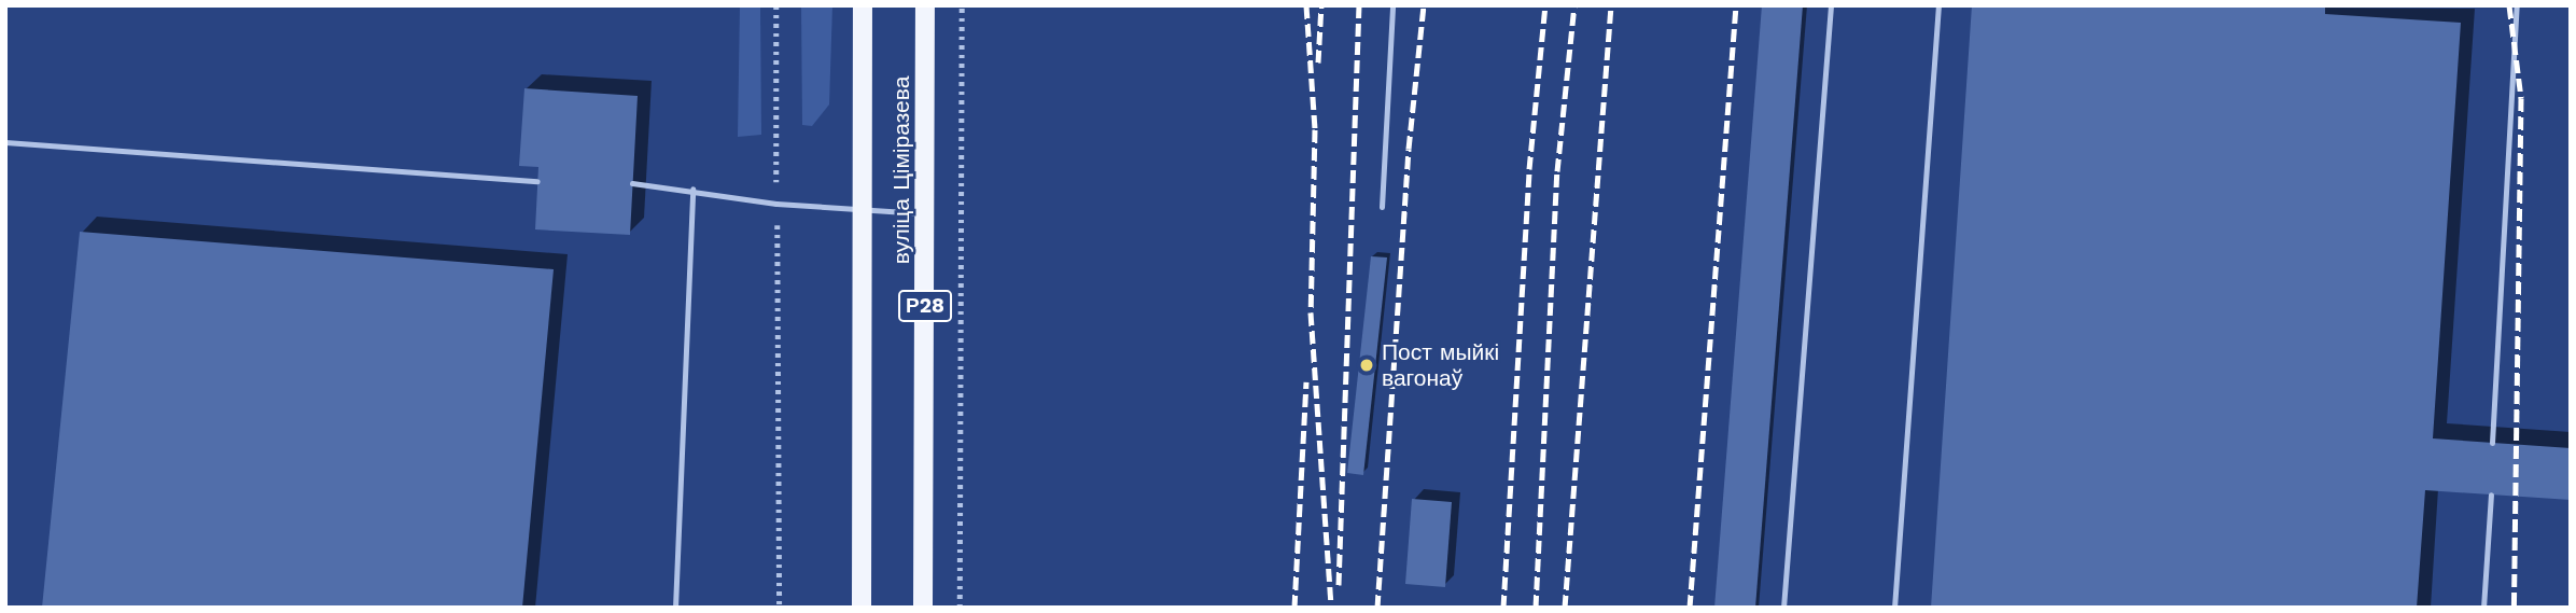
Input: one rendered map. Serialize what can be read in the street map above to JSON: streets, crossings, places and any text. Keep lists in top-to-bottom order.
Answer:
{
  "streets": {
    "main road": ["вуліца Ціміразева", "Р28"]
  },
  "places": ["Пост мыйкі вагонаў"]
}
